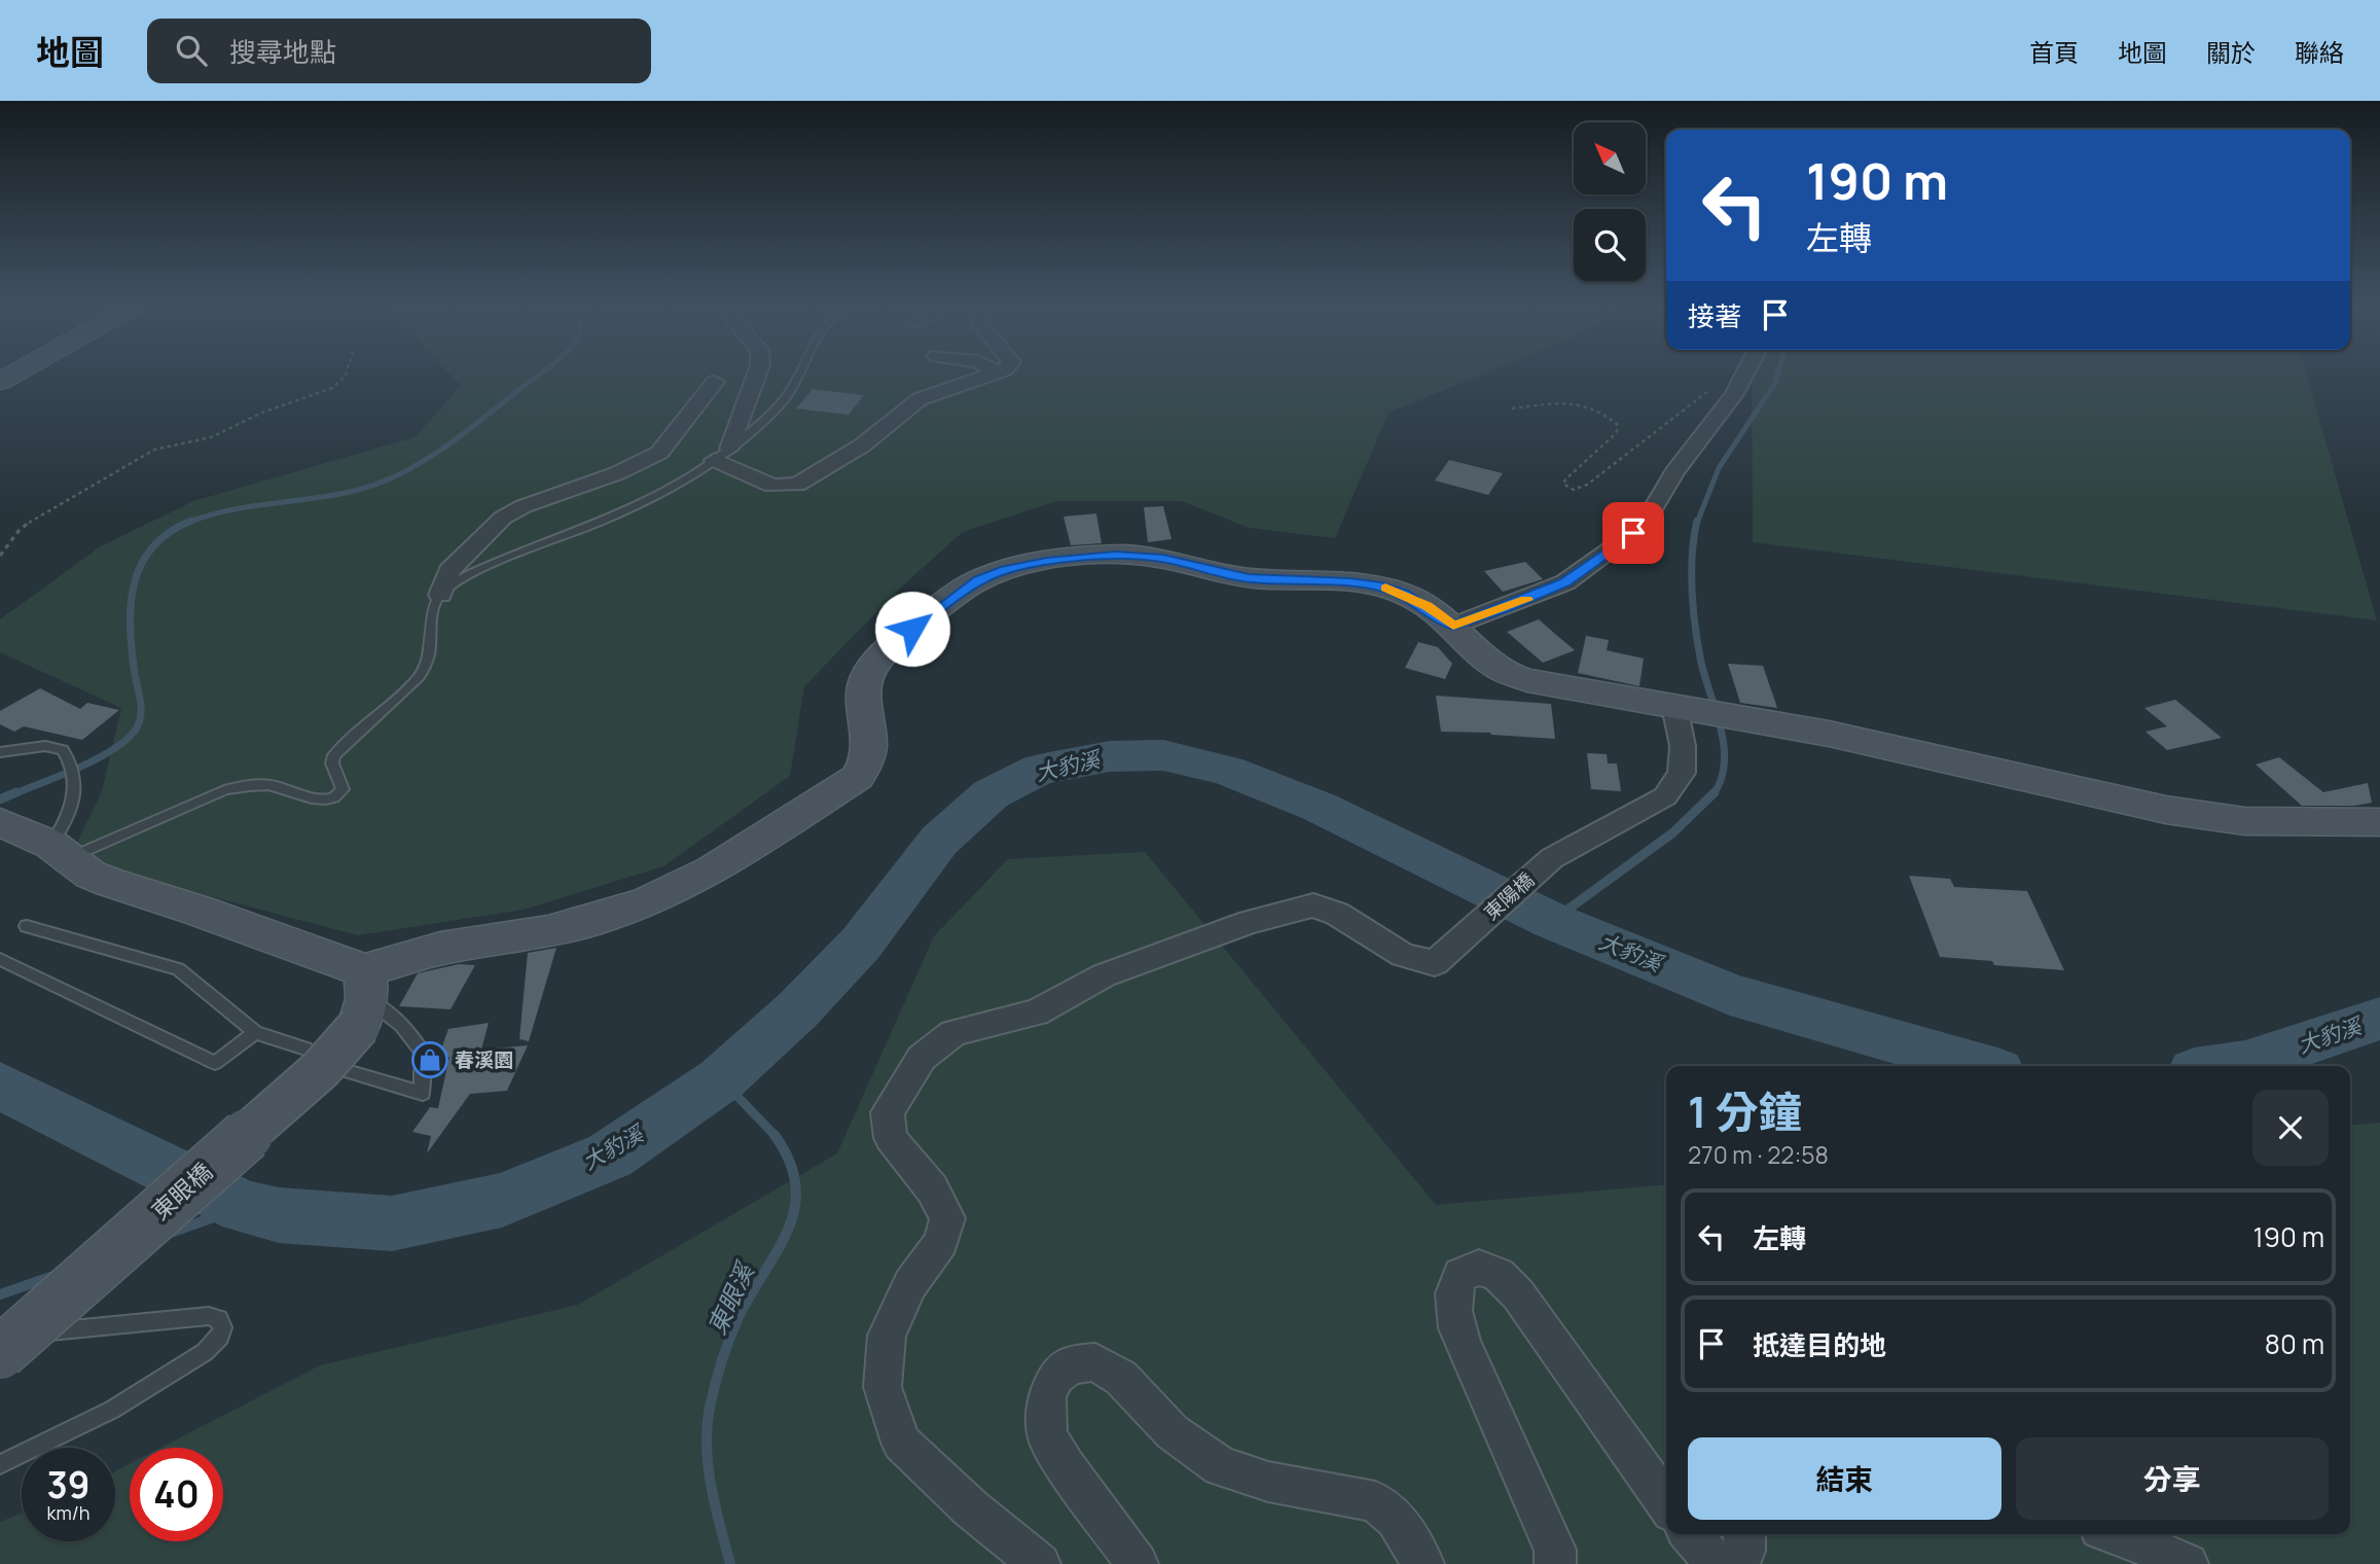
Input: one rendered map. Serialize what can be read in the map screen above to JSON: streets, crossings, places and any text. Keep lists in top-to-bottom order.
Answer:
{
  "streets": {
    "street": ["東陽橋", "東眼橋"]
  },
  "water": ["大豹溪", "東眼溪"],
  "places": {
    "shop": ["春溪園"]
  },
  "north": "top left",
  "page": {
    "header": "地圖",
    "search": "搜尋地點",
    "nav": [
      "首頁",
      "地圖",
      "關於",
      "聯絡"
    ],
    "turn": ["190 m", "左轉"],
    "then": "接著",
    "heading": ["1 分鐘", "270 m · 22:58"],
    "list": [
      {
        "name": "左轉",
        "value": "190 m"
      },
      {
        "name": "抵達目的地",
        "value": "80 m"
      }
    ],
    "buttons": ["結束", "分享"],
    "speed": "39 km/h",
    "limit": "40"
  }
}
